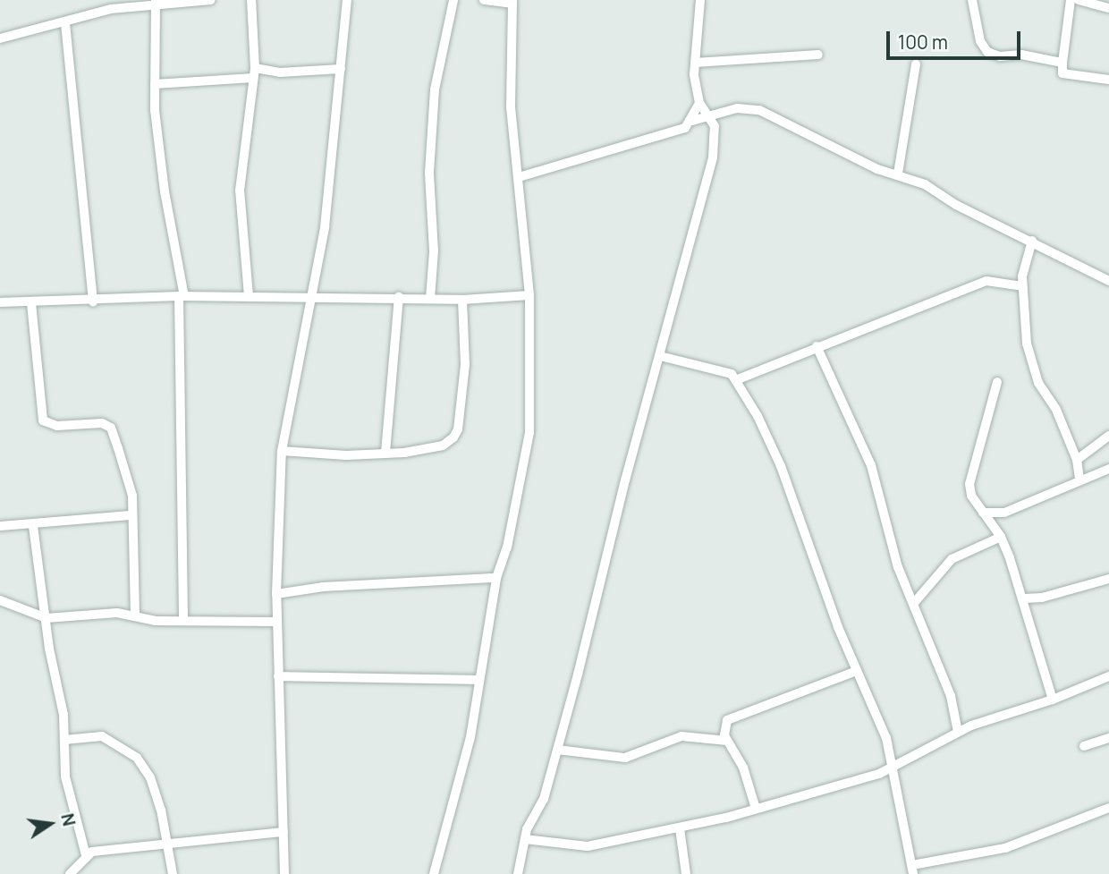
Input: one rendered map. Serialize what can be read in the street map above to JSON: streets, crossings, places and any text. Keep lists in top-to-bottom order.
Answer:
{
  "scale_bar": "100 m",
  "north": "right"
}
